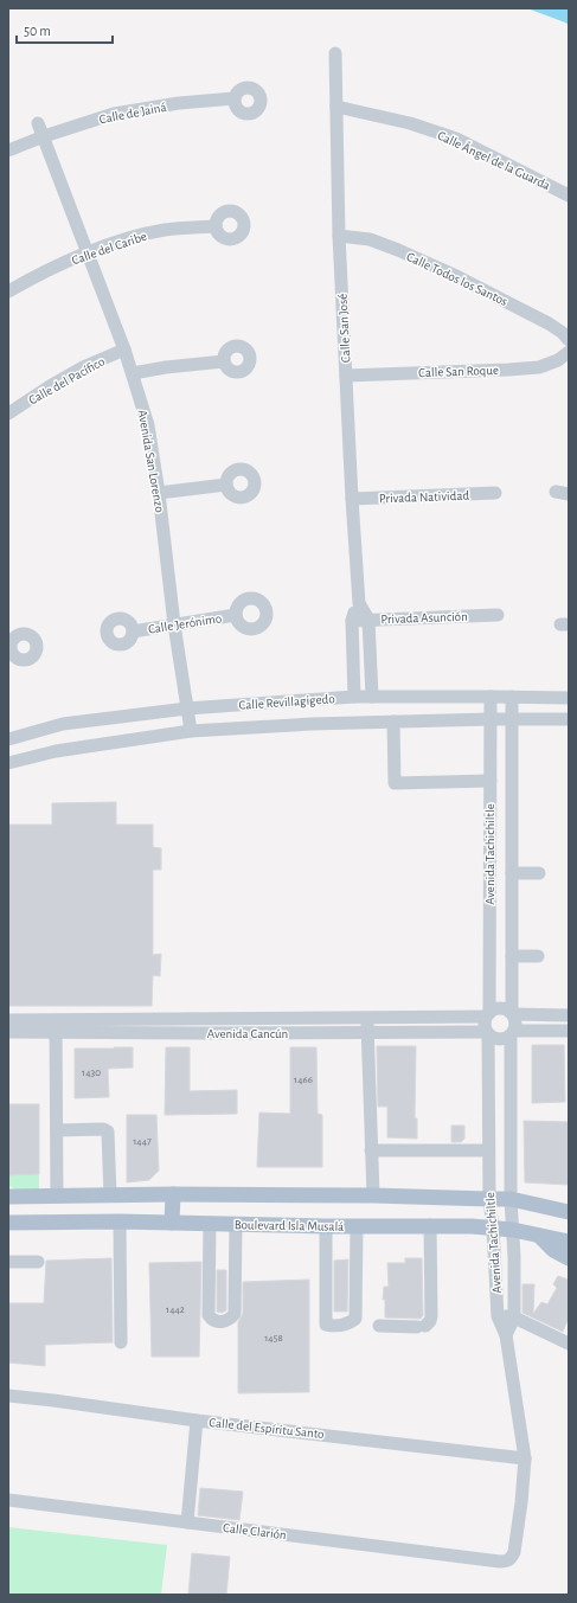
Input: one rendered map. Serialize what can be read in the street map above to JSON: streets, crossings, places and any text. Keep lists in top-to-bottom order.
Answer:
{
  "streets": {
    "main road": ["Boulevard Isla Musalá"],
    "street": [
      "Calle de Jainá",
      "Calle Ángel de la Guarda",
      "Calle del Caribe",
      "Calle Todos los Santos",
      "Calle San José",
      "Calle San Roque",
      "Calle del Pacífico",
      "Avenida San Lorenzo",
      "Privada Natividad",
      "Privada Asunción",
      "Calle Jerónimo",
      "Calle Revillagigedo",
      "Avenida Tachichiltle",
      "Avenida Cancún",
      "Calle del Espíritu Santo",
      "Calle Clarión"
    ]
  },
  "crossings": [
    ["Calle de Jainá", "Avenida San Lorenzo"],
    ["Calle Ángel de la Guarda", "Calle San José"],
    ["Calle del Caribe", "Avenida San Lorenzo"],
    ["Calle Todos los Santos", "Calle San José"],
    ["Calle San José", "Calle San Roque"],
    ["Calle San José", "Privada Natividad"],
    ["Calle San José", "Privada Asunción"],
    ["Calle San José", "Calle Revillagigedo"],
    ["Calle del Pacífico", "Avenida San Lorenzo"],
    ["Avenida San Lorenzo", "Calle Jerónimo"],
    ["Avenida San Lorenzo", "Calle Revillagigedo"],
    ["Calle Revillagigedo", "Avenida Tachichiltle"],
    ["Avenida Tachichiltle", "Avenida Cancún"],
    ["Avenida Tachichiltle", "Boulevard Isla Musalá"],
    ["Avenida Tachichiltle", "Calle del Espíritu Santo"],
    ["Avenida Tachichiltle", "Calle Clarión"]
  ],
  "house_numbers": [
    "1430",
    "1466",
    "1447",
    "1442",
    "1458"
  ],
  "scale_bar": "50 m"
}
